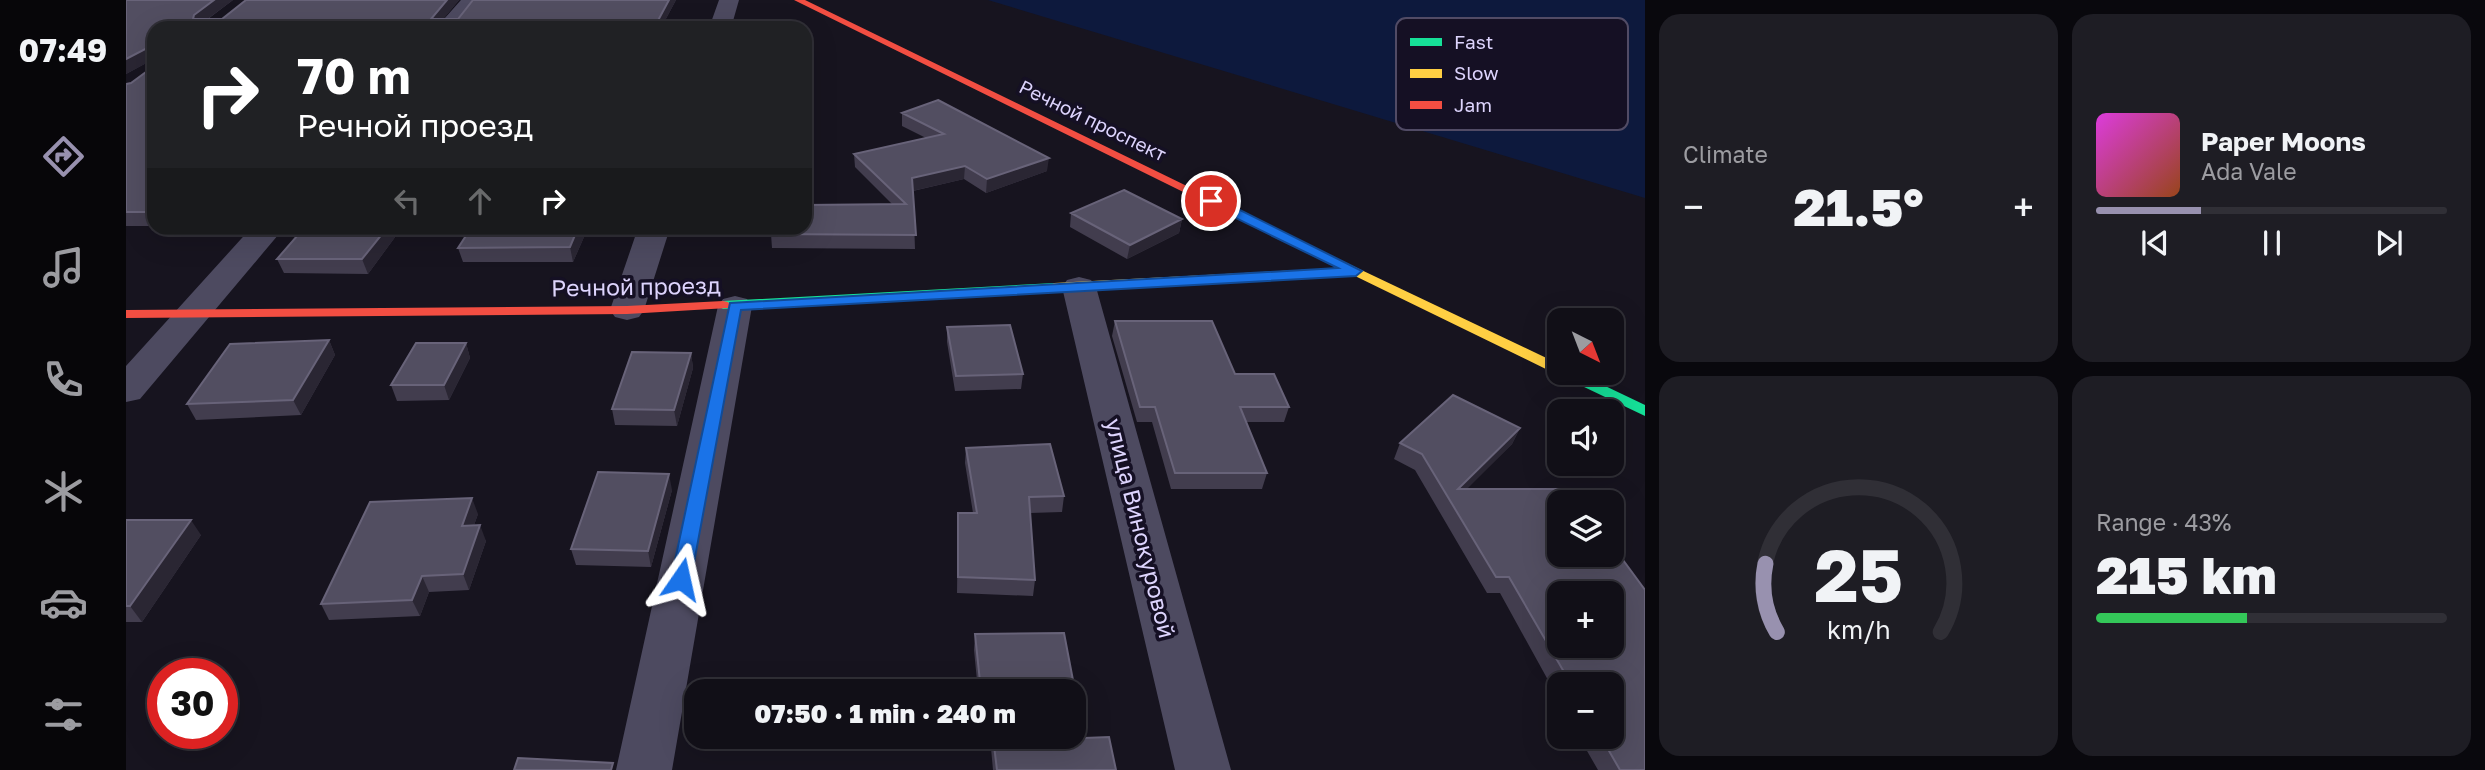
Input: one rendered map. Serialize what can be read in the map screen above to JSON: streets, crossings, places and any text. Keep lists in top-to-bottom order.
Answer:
{
  "streets": {
    "street": ["Речной проспект", "Речной проезд", "улица Винокуровой"]
  },
  "crossings": [
    ["Речной проспект", "Речной проезд"],
    ["Речной проезд", "улица Винокуровой"]
  ],
  "legend": ["Fast", "Slow", "Jam"],
  "north": "bottom right",
  "page": {
    "tabs": "07:49",
    "tile": [
      "Climate",
      ["Range · 43%", "215 km"]
    ],
    "turn": ["70 m", "Речной проезд"],
    "song": ["Paper Moons", "Ada Vale"],
    "heat": ["−", "21.5°", "+"],
    "map_buttons": ["+", "−"],
    "limit": "30",
    "trip": "07:50 · 1 min · 240 m",
    "gauge": ["25", "km/h"]
  }
}
